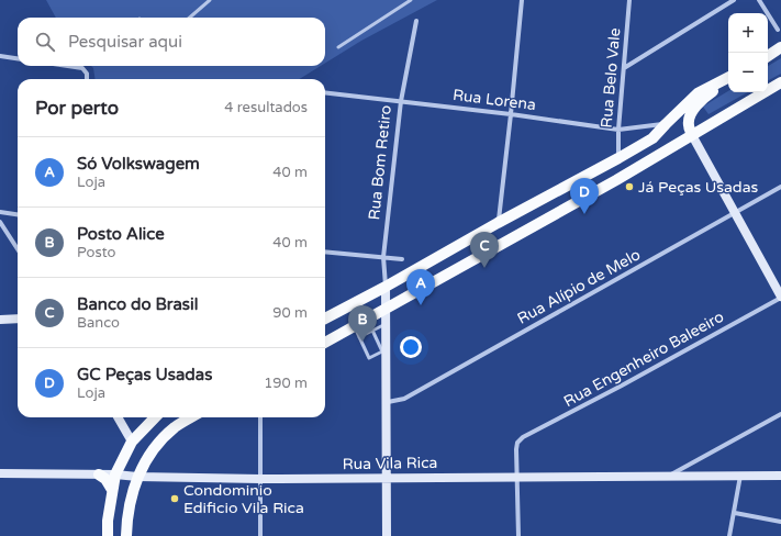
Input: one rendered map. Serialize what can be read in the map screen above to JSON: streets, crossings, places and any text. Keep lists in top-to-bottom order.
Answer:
{
  "streets": {
    "street": [
      "Rua Belo Vale",
      "Rua Lorena",
      "Rua Bom Retiro",
      "Rua Alípio de Melo",
      "Rua Engenheiro Baleeiro",
      "Rua Vila Rica"
    ]
  },
  "crossings": [
    ["Rua Belo Vale", "Rua Lorena"],
    ["Rua Lorena", "Rua Bom Retiro"],
    ["Rua Bom Retiro", "Rua Alípio de Melo"],
    ["Rua Bom Retiro", "Rua Vila Rica"],
    ["Rua Engenheiro Baleeiro", "Rua Vila Rica"]
  ],
  "places": ["Já Peças Usadas", "Condominio Edificio Vila Rica"],
  "page": {
    "map_buttons": ["+", "−"],
    "search": "Pesquisar aqui",
    "heading": ["Por perto", "4 resultados"],
    "list": [
      {
        "mark": "A",
        "name": "Só Volkswagem",
        "note": "Loja",
        "value": "40 m"
      },
      {
        "mark": "B",
        "name": "Posto Alice",
        "note": "Posto",
        "value": "40 m"
      },
      {
        "mark": "C",
        "name": "Banco do Brasil",
        "note": "Banco",
        "value": "90 m"
      },
      {
        "mark": "D",
        "name": "GC Peças Usadas",
        "note": "Loja",
        "value": "190 m"
      }
    ],
    "pins": [
      "D",
      "C",
      "A",
      "B"
    ]
  }
}
